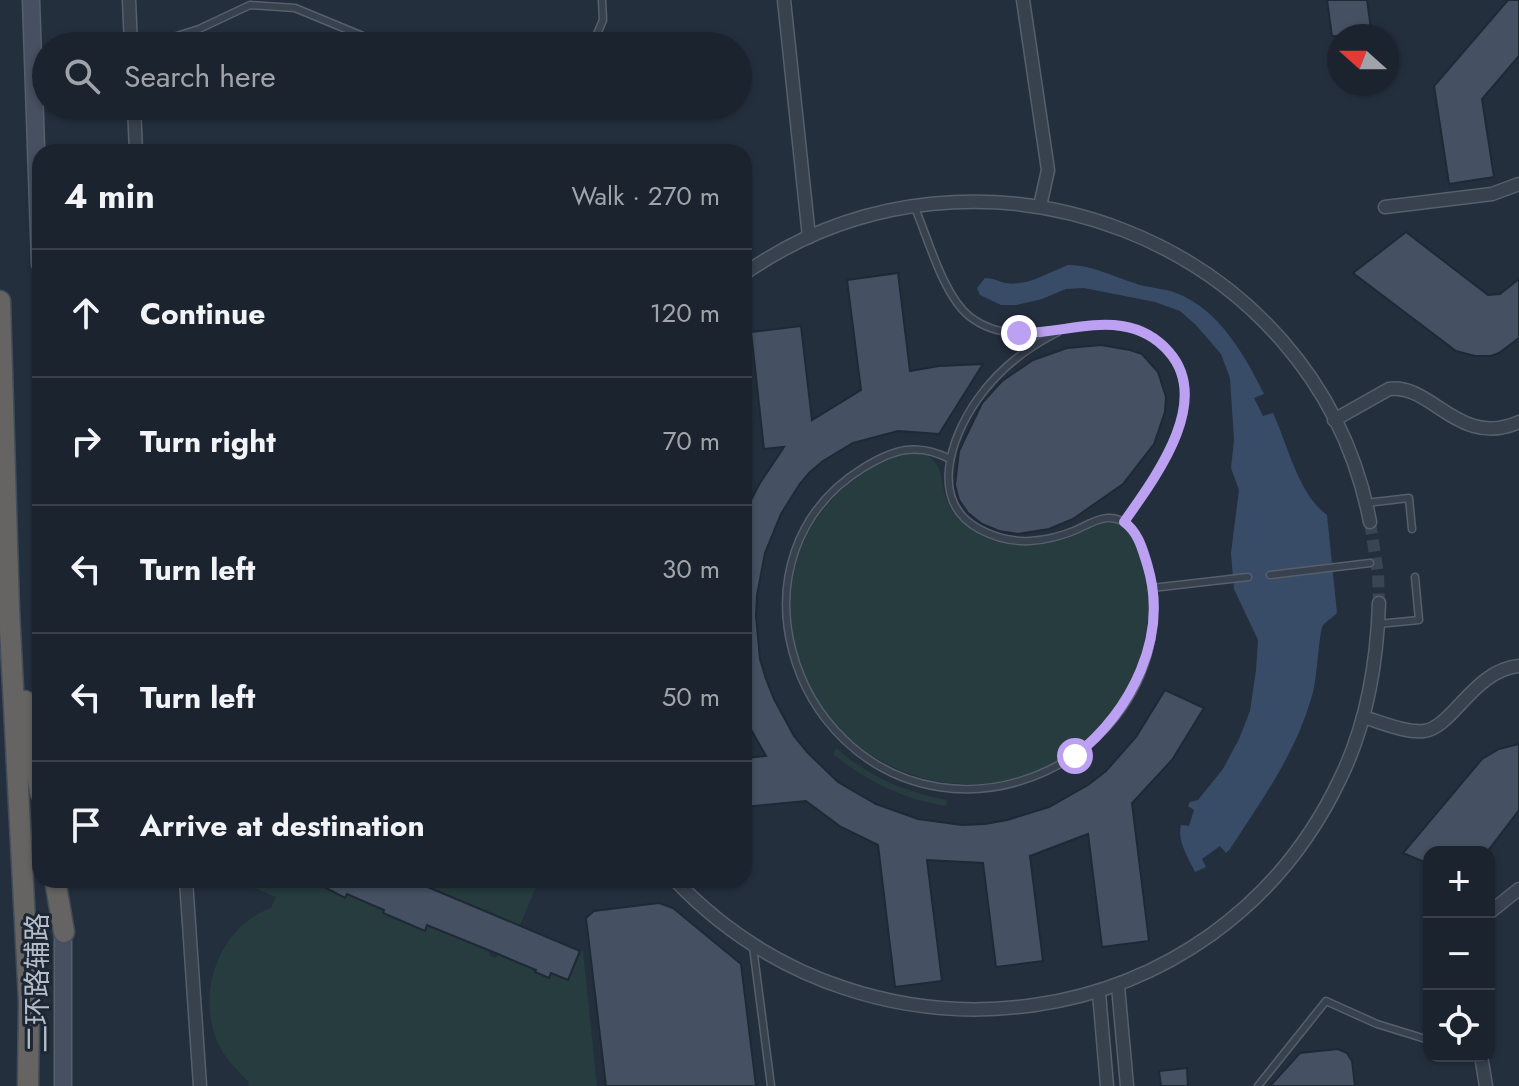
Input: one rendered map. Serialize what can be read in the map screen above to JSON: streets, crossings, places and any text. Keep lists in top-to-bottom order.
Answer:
{
  "streets": {
    "main road": ["二环路辅路"]
  },
  "north": "left",
  "page": {
    "search": "Search here",
    "heading": ["4 min", "Walk · 270 m"],
    "list": [
      ["Continue", "120 m"],
      ["Turn right", "70 m"],
      ["Turn left", "30 m"],
      ["Turn left", "50 m"],
      "Arrive at destination"
    ],
    "map_buttons": ["+", "−"]
  }
}
